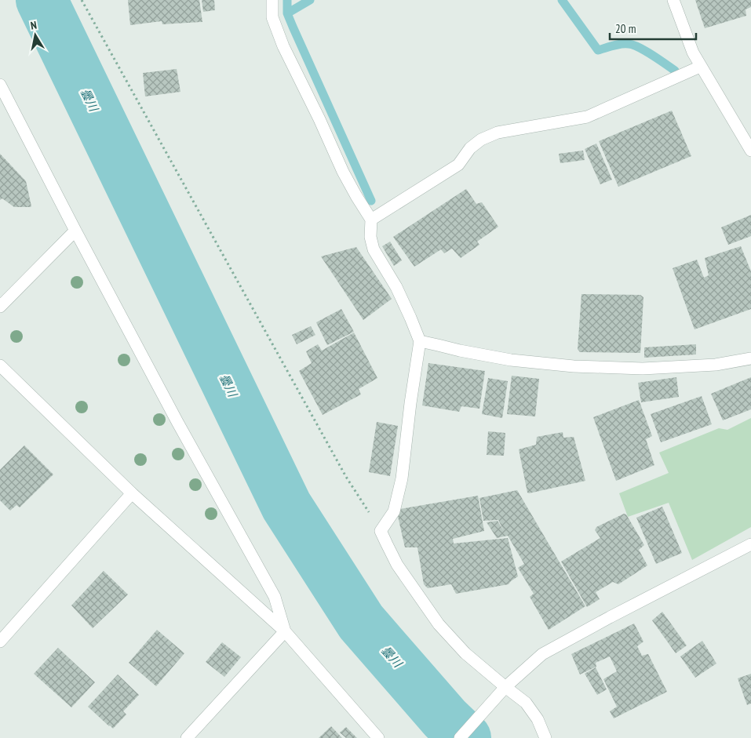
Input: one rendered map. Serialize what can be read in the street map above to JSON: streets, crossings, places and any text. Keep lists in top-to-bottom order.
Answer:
{
  "water": ["曇川"],
  "scale_bar": "20 m",
  "north": "top"
}
